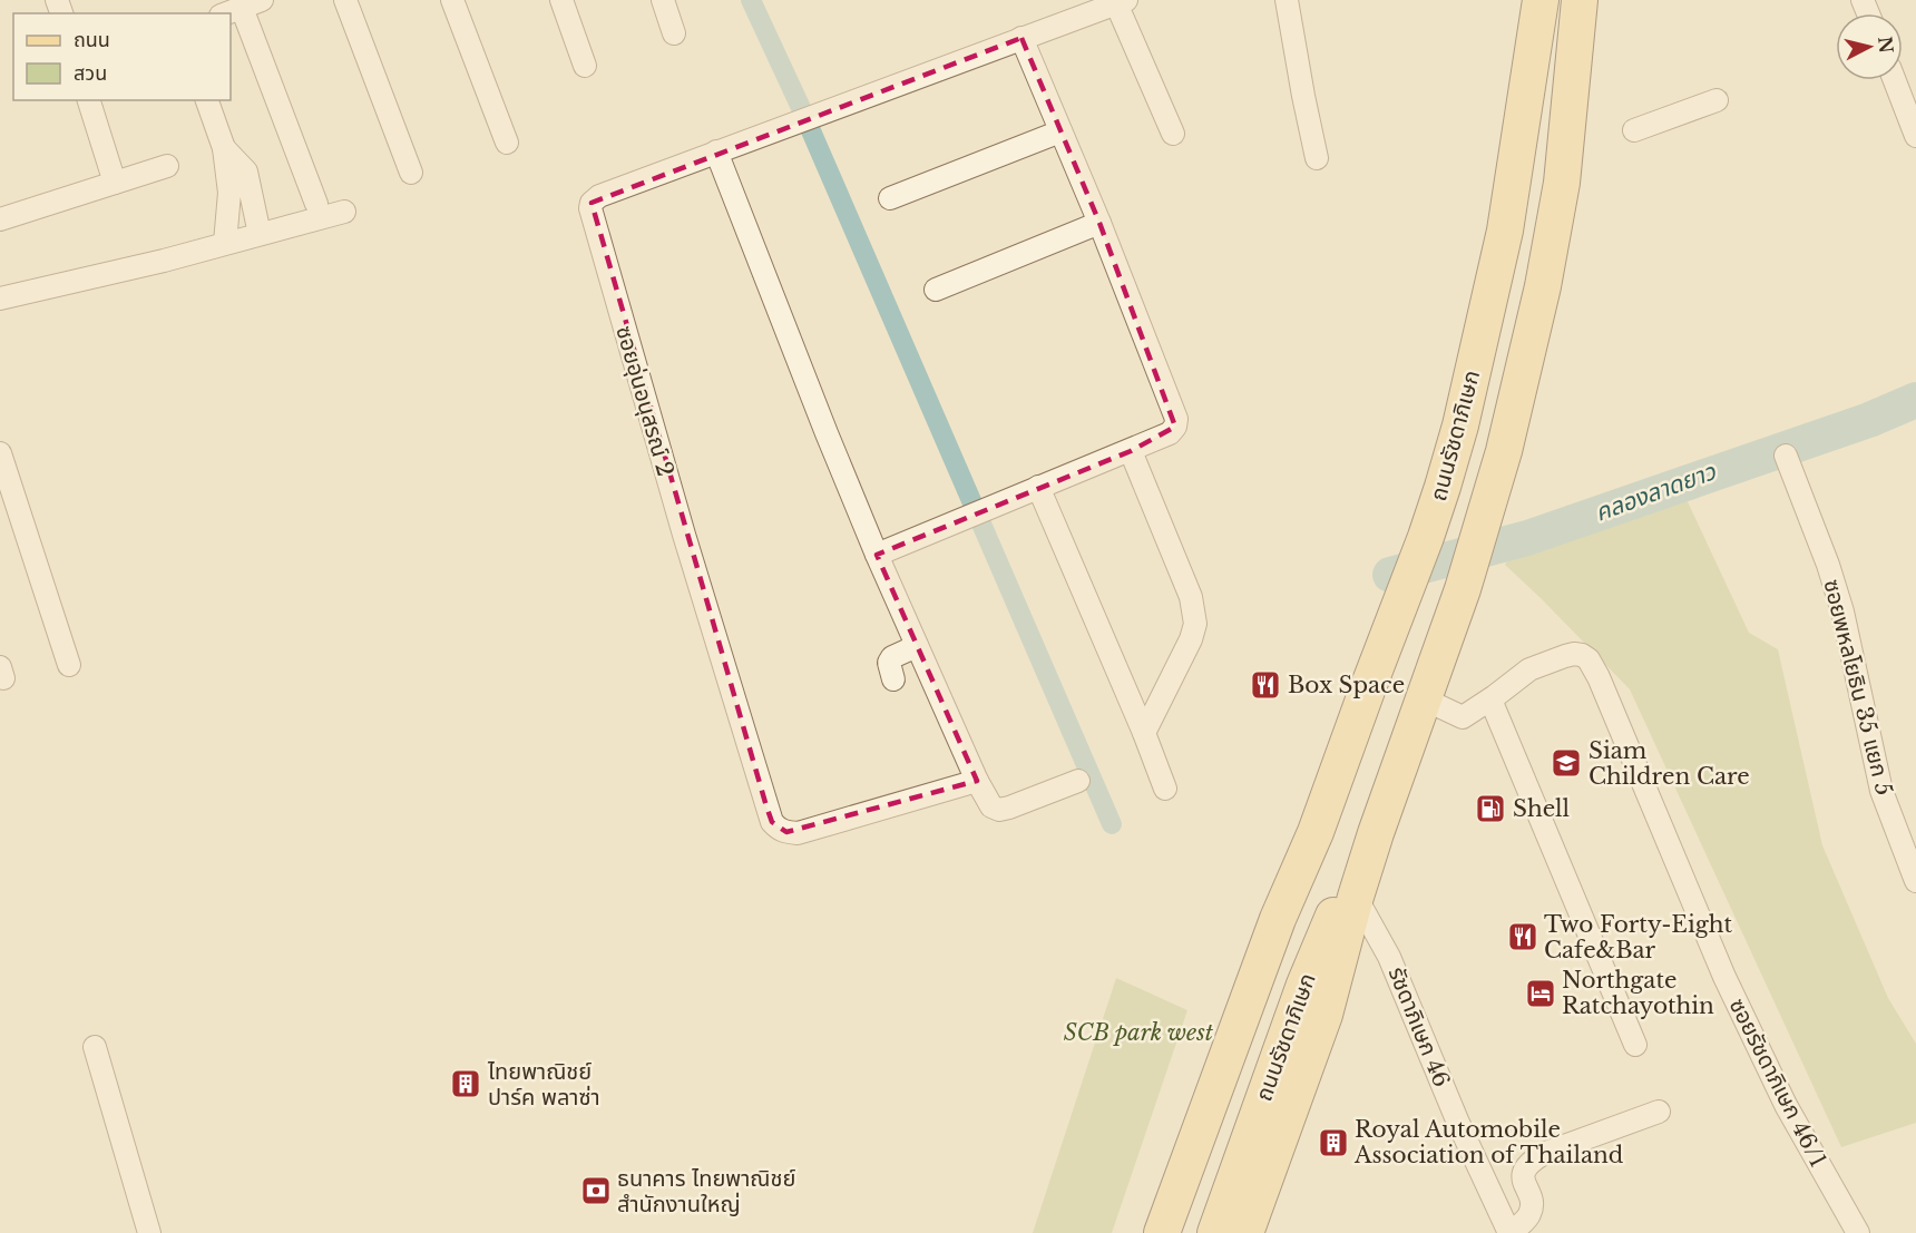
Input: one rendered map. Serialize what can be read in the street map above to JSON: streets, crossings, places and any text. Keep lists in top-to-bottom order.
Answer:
{
  "streets": {
    "main road": ["ถนนรัชดาภิเษก"],
    "street": [
      "ซอยอุ่นอนุสรณ์ 2",
      "ซอยพหลโยธิน 35 แยก 5",
      "รัชดาภิเษก 46",
      "ซอยรัชดาภิเษก 46/1"
    ]
  },
  "crossings": [
    ["ถนนรัชดาภิเษก", "รัชดาภิเษก 46"],
    ["ถนนรัชดาภิเษก", "ซอยรัชดาภิเษก 46/1"]
  ],
  "water": ["คลองลาดยาว"],
  "parks": ["SCB park west"],
  "places": {
    "restaurant": ["Box Space", "Two Forty-Eight Cafe&Bar"],
    "school or university": ["Siam Children Care"],
    "fuel station": ["Shell"],
    "hotel": ["Northgate Ratchayothin"],
    "building": ["ไทยพาณิชย์ ปาร์ค พลาซ่า", "Royal Automobile Association of Thailand"],
    "bank": ["ธนาคาร ไทยพาณิชย์ สำนักงานใหญ่"]
  },
  "legend": ["ถนน", "สวน"],
  "north": "right"
}
